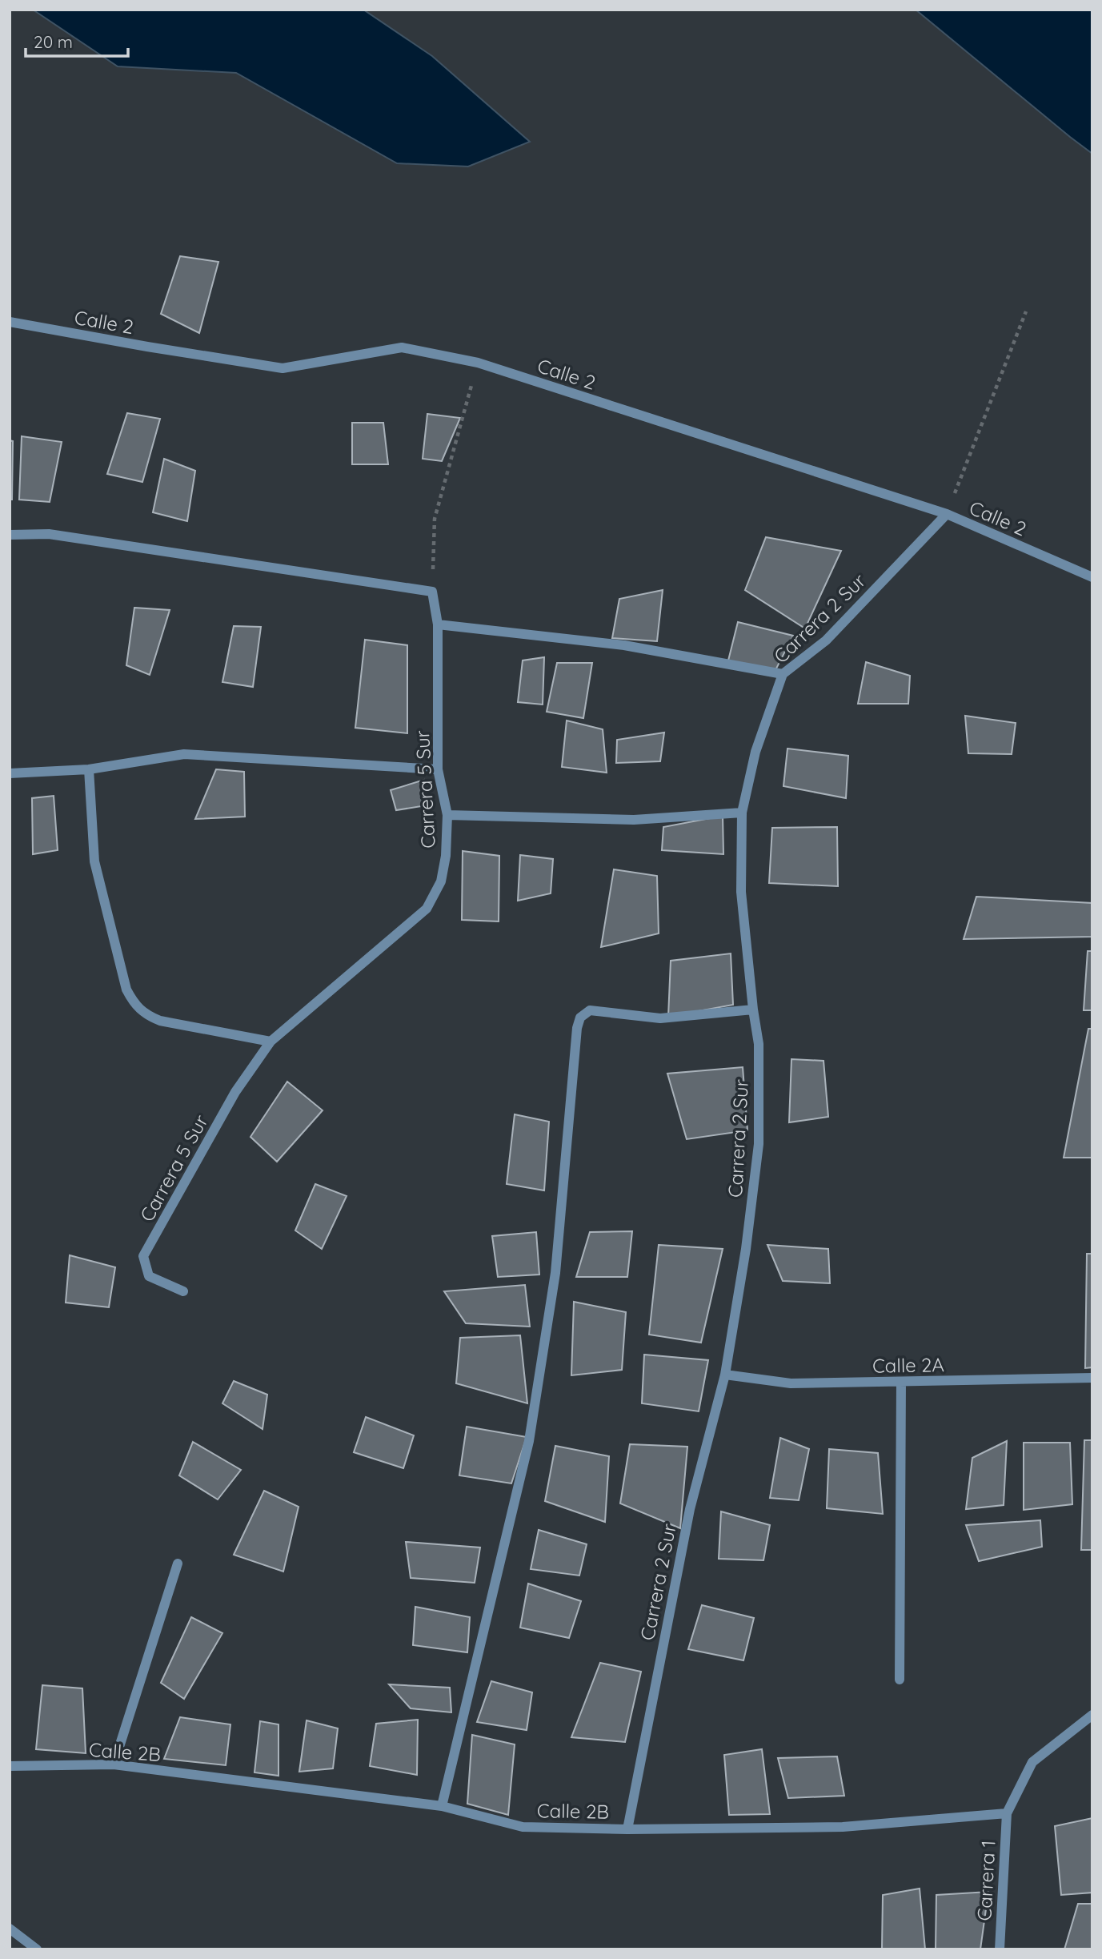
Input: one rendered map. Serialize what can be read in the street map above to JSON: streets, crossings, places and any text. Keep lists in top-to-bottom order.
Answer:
{
  "streets": {
    "street": [
      "Calle 2",
      "Carrera 2 Sur",
      "Carrera 5 Sur",
      "Calle 2A",
      "Calle 2B",
      "Carrera 1"
    ]
  },
  "crossings": [
    ["Calle 2", "Carrera 2 Sur"],
    ["Carrera 2 Sur", "Calle 2A"],
    ["Carrera 2 Sur", "Calle 2B"],
    ["Calle 2B", "Carrera 1"]
  ],
  "scale_bar": "20 m"
}
